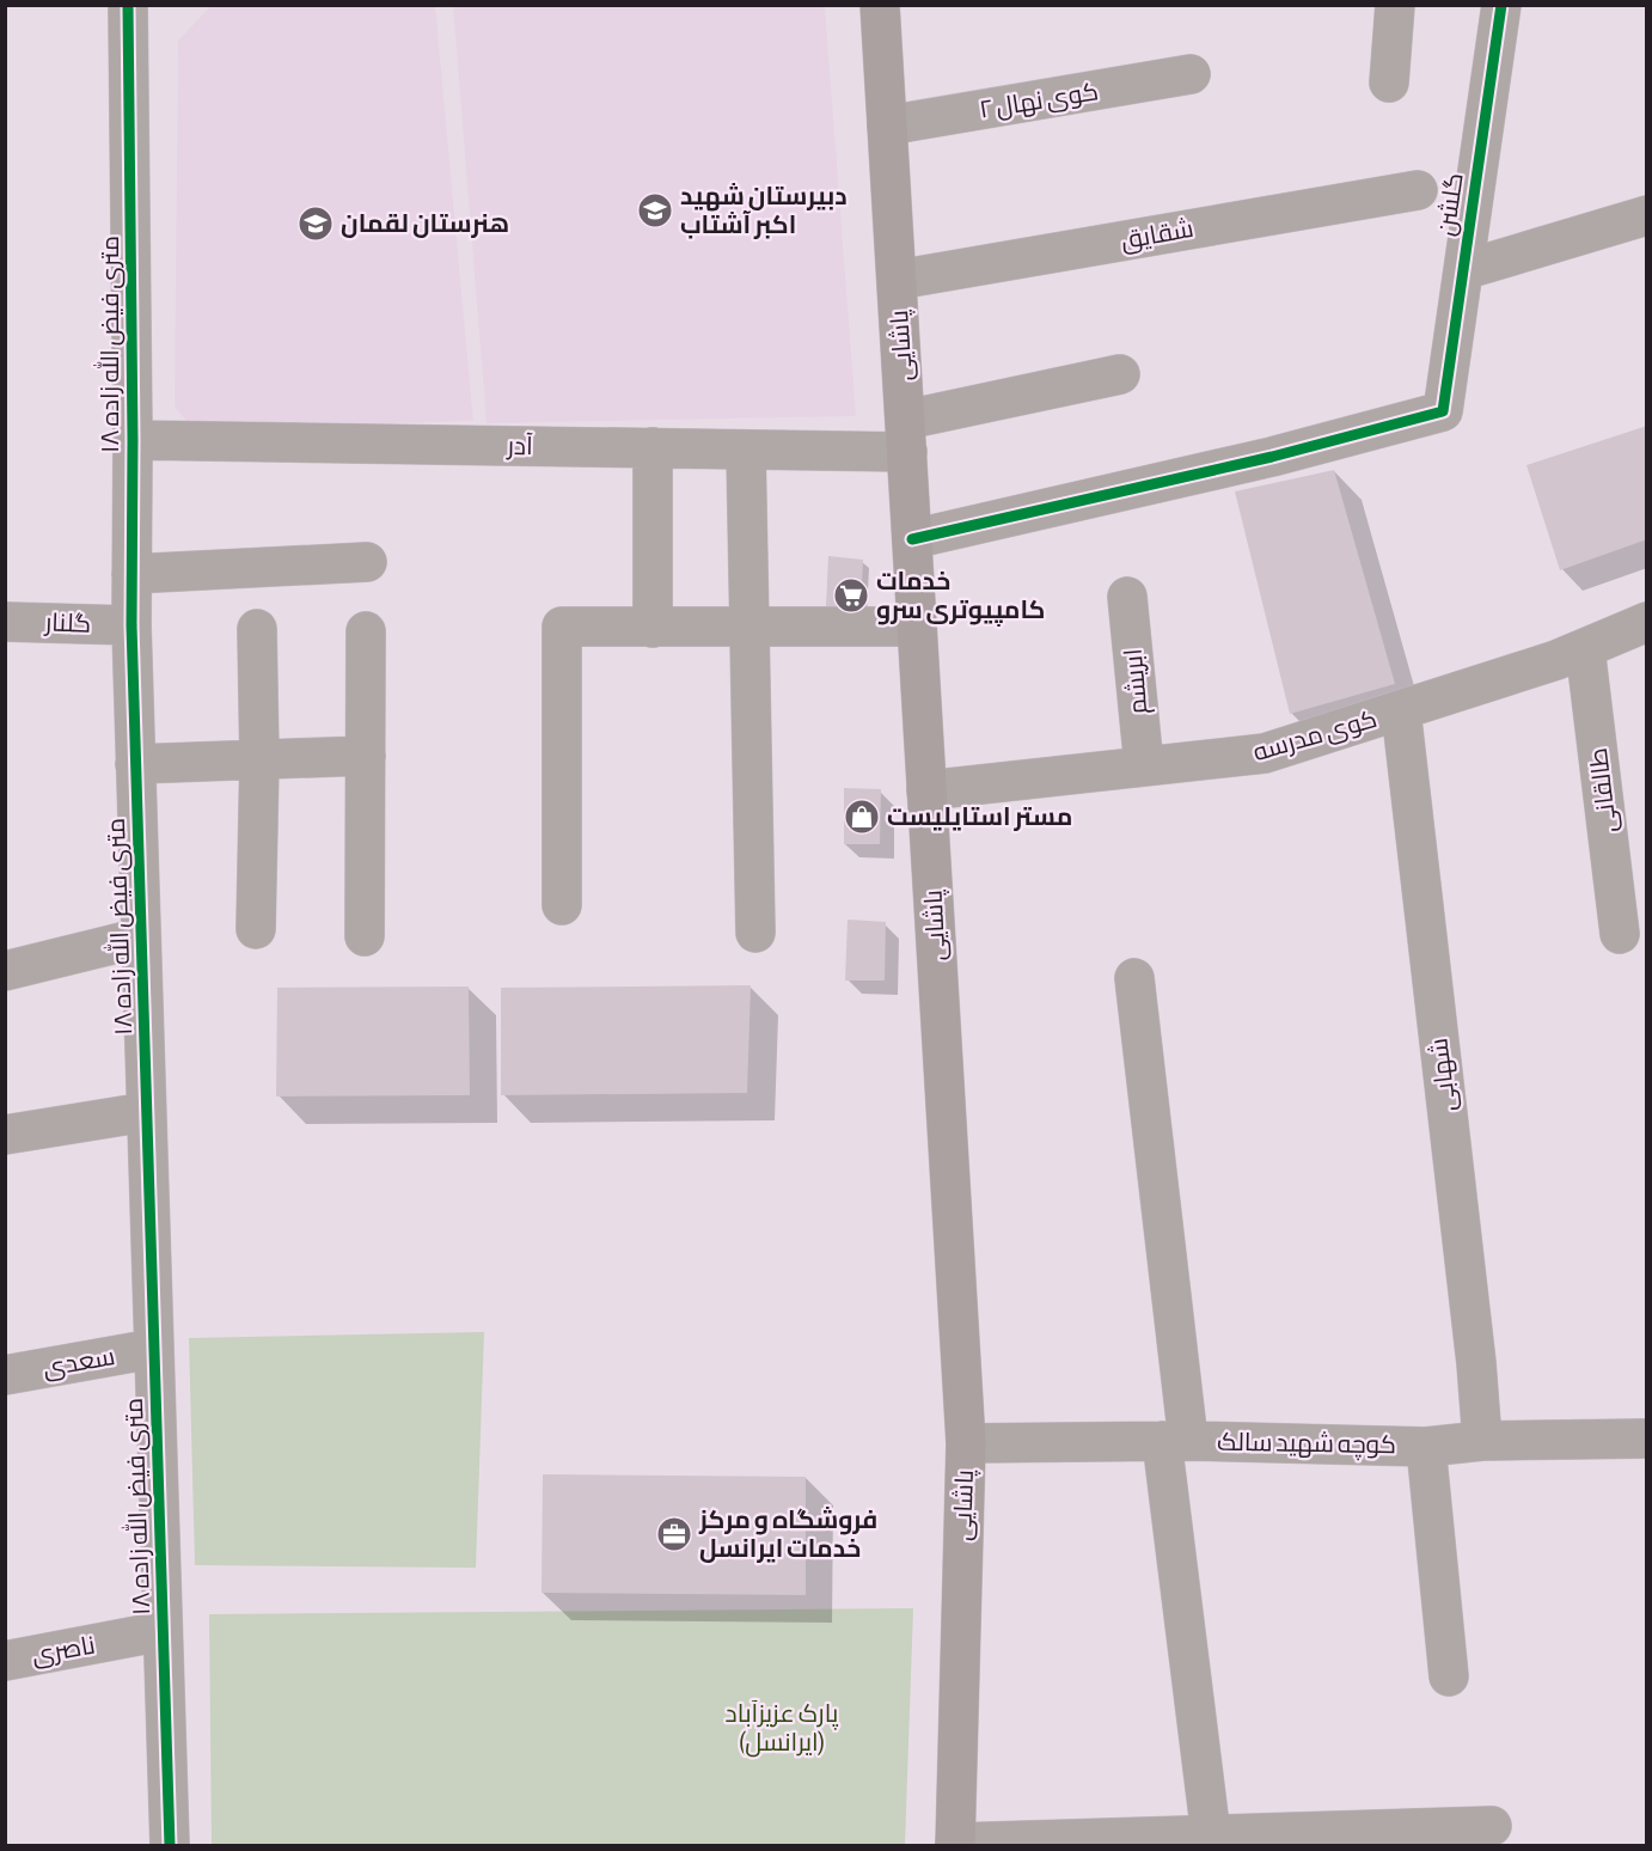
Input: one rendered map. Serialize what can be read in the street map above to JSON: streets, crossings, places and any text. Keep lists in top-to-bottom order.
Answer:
{
  "streets": {
    "main road": ["پاشایی"],
    "street": [
      "کوی نهال ۲",
      "گلشن",
      "شقایق",
      "۱۸ متری فیض الله زاده",
      "آدر",
      "گلنار",
      "ابریشم",
      "کوی مدرسه",
      "طالقانی",
      "شهابی",
      "سعدی",
      "کوچه شهید سالک",
      "ناصری"
    ]
  },
  "crossings": [
    ["کوی نهال ۲", "پاشایی"],
    ["گلشن", "پاشایی"],
    ["شقایق", "پاشایی"],
    ["۱۸ متری فیض الله زاده", "آدر"],
    ["۱۸ متری فیض الله زاده", "گلنار"],
    ["۱۸ متری فیض الله زاده", "سعدی"],
    ["۱۸ متری فیض الله زاده", "ناصری"],
    ["پاشایی", "آدر"],
    ["پاشایی", "کوی مدرسه"],
    ["پاشایی", "کوچه شهید سالک"],
    ["ابریشم", "کوی مدرسه"],
    ["کوی مدرسه", "طالقانی"],
    ["کوی مدرسه", "شهابی"],
    ["شهابی", "کوچه شهید سالک"]
  ],
  "parks": ["پارک عزیزآباد (ایرانسل)"],
  "places": {
    "school or university": ["دبیرستان شهید اکبر آشتاب", "هنرستان لقمان"],
    "supermarket": ["خدمات کامپیوتری سرو"],
    "shop": ["مستر استایلیست"],
    "office": ["فروشگاه و مرکز خدمات ایرانسل"]
  }
}
